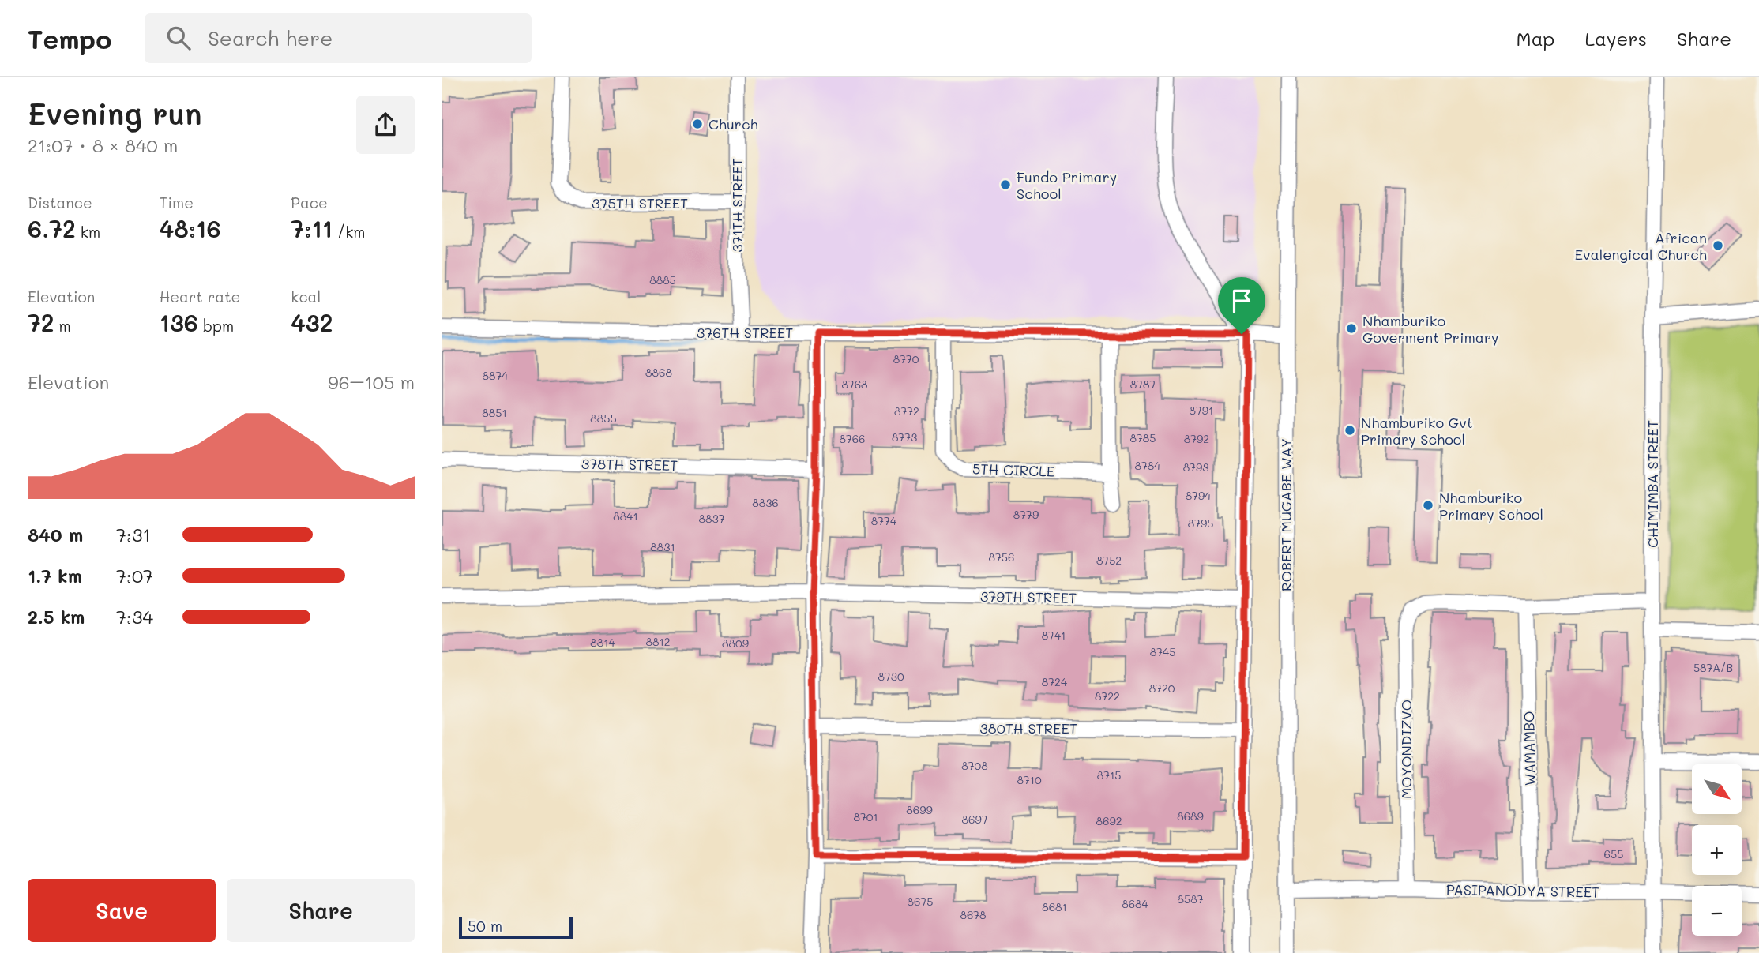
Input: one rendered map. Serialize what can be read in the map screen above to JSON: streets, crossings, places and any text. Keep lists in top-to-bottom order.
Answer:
{
  "streets": {
    "street": [
      "375TH STREET",
      "371TH STREET",
      "376TH STREET",
      "378TH STREET",
      "5TH CIRCLE",
      "CHIMIMBA STREET",
      "ROBERT MUGABE WAY",
      "379TH STREET",
      "380TH STREET",
      "WAMAMBO",
      "MOYONDIZVO",
      "PASIPANODYA STREET"
    ]
  },
  "crossings": [
    ["375TH STREET", "371TH STREET"],
    ["371TH STREET", "376TH STREET"],
    ["376TH STREET", "5TH CIRCLE"],
    ["376TH STREET", "ROBERT MUGABE WAY"],
    ["CHIMIMBA STREET", "PASIPANODYA STREET"],
    ["ROBERT MUGABE WAY", "PASIPANODYA STREET"],
    ["WAMAMBO", "MOYONDIZVO"],
    ["WAMAMBO", "PASIPANODYA STREET"],
    ["MOYONDIZVO", "PASIPANODYA STREET"]
  ],
  "places": [
    "Church",
    "Fundo Primary School",
    "African Evalengical Church",
    "Nhamburiko Goverment Primary",
    "Nhamburiko Gvt Primary School",
    "Nhamburiko Primary School"
  ],
  "house_numbers": [
    "8885",
    "8770",
    "8868",
    "8874",
    "8768",
    "8787",
    "8791",
    "8772",
    "8851",
    "8855",
    "8773",
    "8785",
    "8766",
    "8792",
    "8784",
    "8793",
    "8794",
    "8836",
    "8779",
    "8841",
    "8837",
    "8774",
    "8795",
    "8831",
    "8756",
    "8752",
    "8741",
    "8812",
    "8814",
    "8809",
    "8745",
    "587A/B",
    "8730",
    "8724",
    "8720",
    "8722",
    "8708",
    "8715",
    "8710",
    "8699",
    "8689",
    "8701",
    "8697",
    "8692",
    "655",
    "8587",
    "8675",
    "8684",
    "8681",
    "8678"
  ],
  "scale_bar": "50 m",
  "north": "bottom right",
  "page": {
    "header": "Tempo",
    "search": "Search here",
    "nav": ["Map", "Layers", "Share"],
    "heading": ["Evening run", "21:07 · 8 × 840 m"],
    "stats": [
      ["Distance", "6.72 km"],
      ["Time", "48:16"],
      ["Pace", "7:11 /km"],
      ["Elevation", "72 m"],
      ["Heart rate", "136 bpm"],
      ["kcal", "432"]
    ],
    "chart": ["Elevation", "96–105 m"],
    "list": [
      {
        "name": "840 m",
        "note": "7:31"
      },
      {
        "name": "1.7 km",
        "note": "7:07"
      },
      {
        "name": "2.5 km",
        "note": "7:34"
      }
    ],
    "map_buttons": ["+", "−"],
    "buttons": ["Save", "Share"],
    "scale": "50 m"
  }
}
